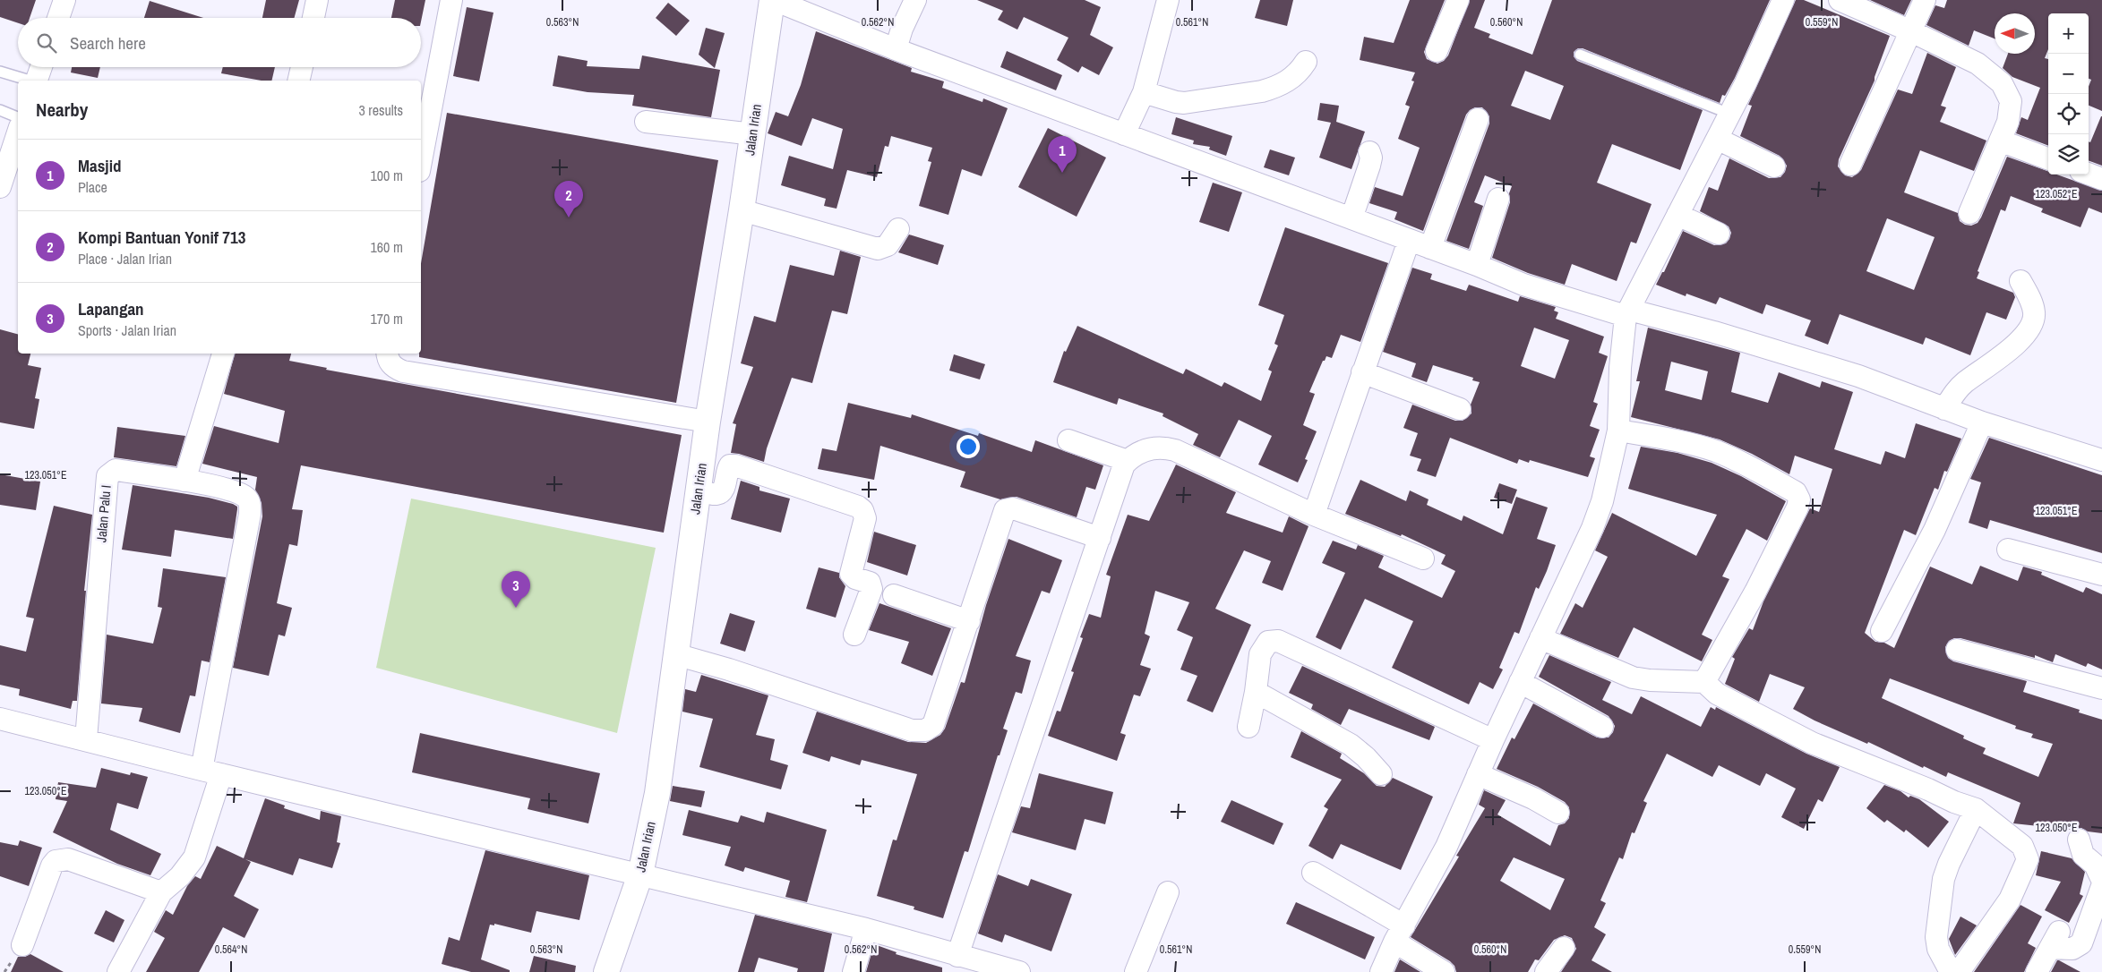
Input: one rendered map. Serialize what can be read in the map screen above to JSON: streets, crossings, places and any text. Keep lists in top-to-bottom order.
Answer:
{
  "streets": {
    "street": ["Jalan Irian", "Jalan Palu I"]
  },
  "north": "left",
  "page": {
    "map_buttons": ["+", "−"],
    "search": "Search here",
    "heading": ["Nearby", "3 results"],
    "pins": ["1", "2", "3"],
    "list": [
      {
        "mark": "1",
        "name": "Masjid",
        "note": "Place",
        "value": "100 m"
      },
      {
        "mark": "2",
        "name": "Kompi Bantuan Yonif 713",
        "note": "Place · Jalan Irian",
        "value": "160 m"
      },
      {
        "mark": "3",
        "name": "Lapangan",
        "note": "Sports · Jalan Irian",
        "value": "170 m"
      }
    ]
  },
  "coordinates": [
    "0.563°N",
    "0.562°N",
    "0.561°N",
    "0.560°N",
    "0.559°N",
    "123.052°E",
    "123.051°E",
    "123.050°E",
    "0.564°N"
  ]
}
